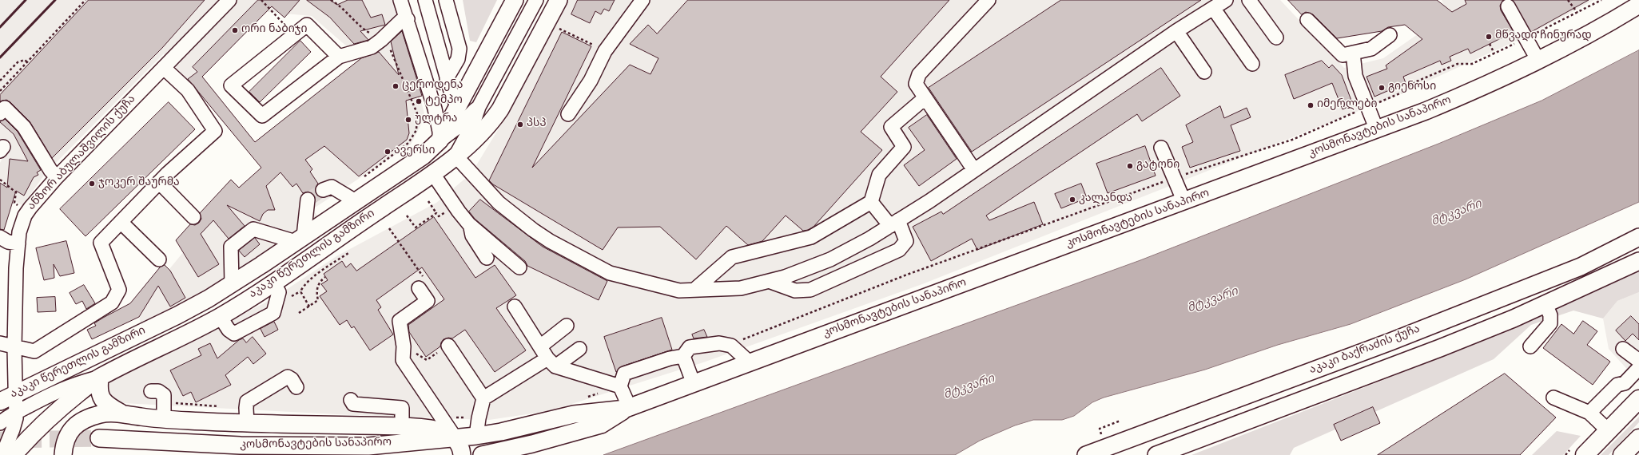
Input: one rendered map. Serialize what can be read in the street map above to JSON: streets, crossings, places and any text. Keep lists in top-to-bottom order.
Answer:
{
  "streets": {
    "main road": ["კოსმონავტების სანაპირო", "აკაკი წერეთლის გამზირი", "აკაკი ბაქრაძის ქუჩა"],
    "street": ["ანზორ აბულაშვილის ქუჩა"]
  },
  "crossings": [
    ["ანზორ აბულაშვილის ქუჩა", "აკაკი წერეთლის გამზირი"]
  ],
  "water": ["მტკვარი"],
  "places": [
    "ორი ნაბიჯი",
    "მწვადი ჩინურად",
    "ცეროდენა",
    "გიენოსი",
    "ტემპო",
    "იმერლები",
    "ულტრა",
    "პსპ",
    "ავერსი",
    "გატონი",
    "ჯოკერ შაურმა",
    "კალანდა"
  ]
}
